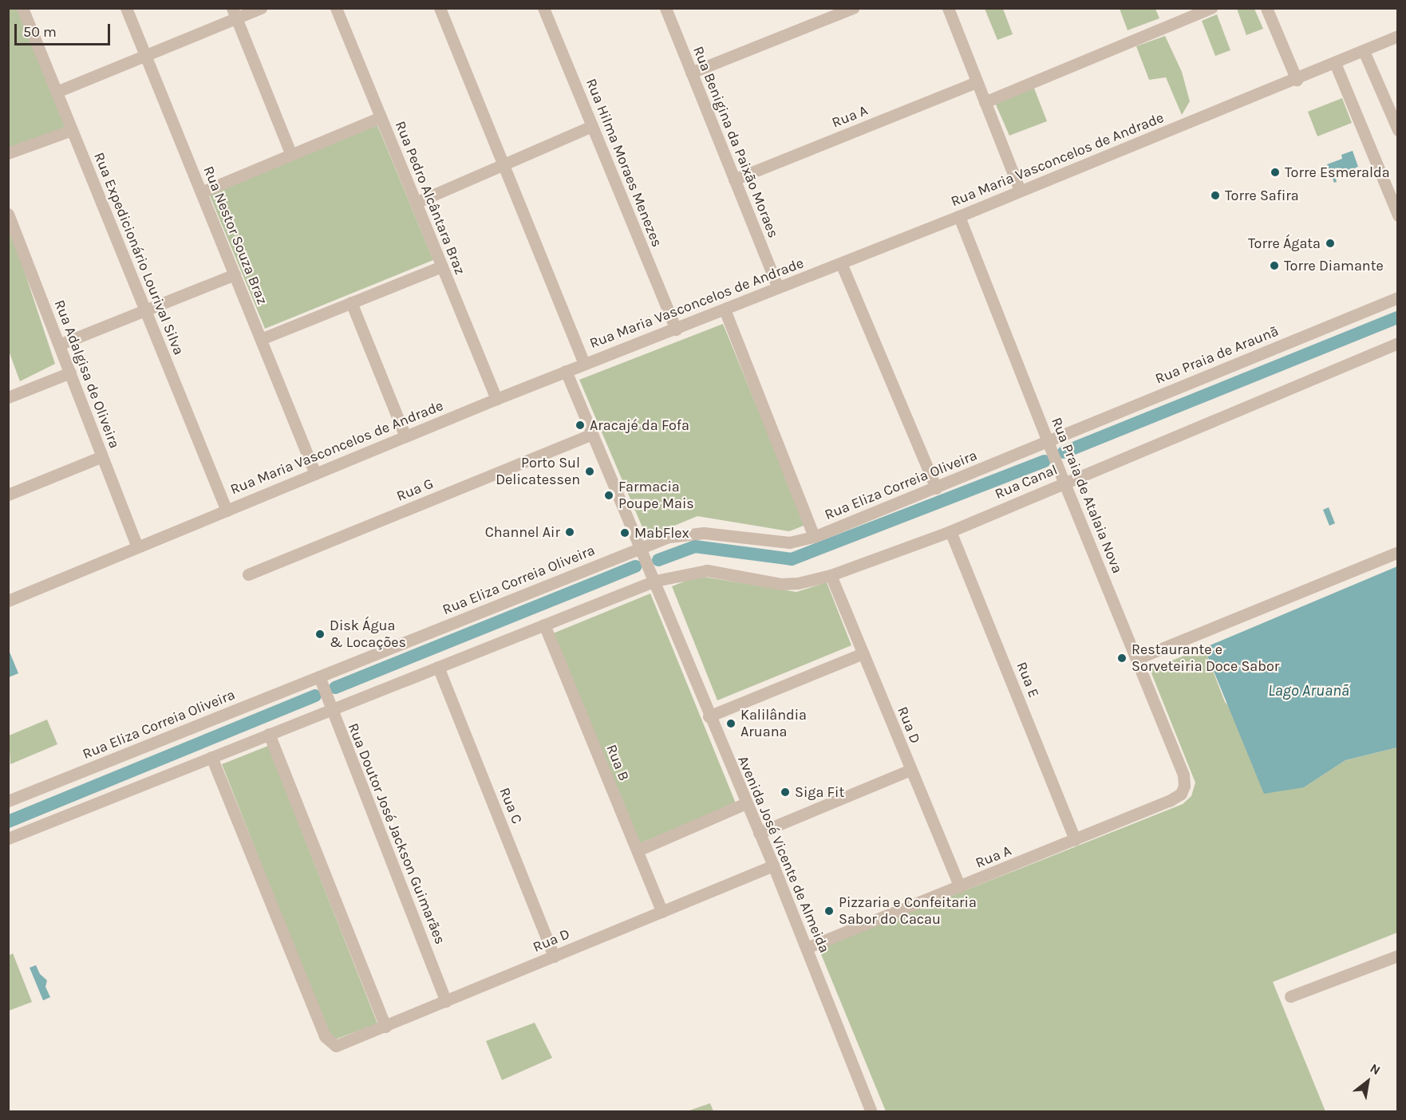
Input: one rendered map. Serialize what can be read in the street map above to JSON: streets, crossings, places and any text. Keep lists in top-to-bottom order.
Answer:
{
  "streets": {
    "street": [
      "Rua A",
      "Rua Benigina da Paixão Moraes",
      "Rua Maria Vasconcelos de Andrade",
      "Rua Hilma Moraes Menezes",
      "Rua Pedro Alcântara Braz",
      "Rua Nestor Souza Braz",
      "Rua Expedicionário Lourival Silva",
      "Rua Praia de Araunã",
      "Rua Adalgisa de Oliveira",
      "Rua Canal",
      "Rua Eliza Correia Oliveira",
      "Rua G",
      "Rua Praia de Atalaia Nova",
      "Rua E",
      "Rua D",
      "Rua B",
      "Rua C",
      "Rua Doutor José Jackson Guimarães",
      "Avenida José Vicente de Almeida"
    ]
  },
  "crossings": [
    ["Rua A", "Rua Benigina da Paixão Moraes"],
    ["Rua A", "Rua Praia de Atalaia Nova"],
    ["Rua A", "Rua E"],
    ["Rua A", "Rua D"],
    ["Rua A", "Avenida José Vicente de Almeida"],
    ["Rua Benigina da Paixão Moraes", "Rua Maria Vasconcelos de Andrade"],
    ["Rua Maria Vasconcelos de Andrade", "Rua Hilma Moraes Menezes"],
    ["Rua Maria Vasconcelos de Andrade", "Rua Pedro Alcântara Braz"],
    ["Rua Maria Vasconcelos de Andrade", "Rua Nestor Souza Braz"],
    ["Rua Maria Vasconcelos de Andrade", "Rua Expedicionário Lourival Silva"],
    ["Rua Maria Vasconcelos de Andrade", "Rua Adalgisa de Oliveira"],
    ["Rua Maria Vasconcelos de Andrade", "Rua Praia de Atalaia Nova"],
    ["Rua Maria Vasconcelos de Andrade", "Avenida José Vicente de Almeida"],
    ["Rua Praia de Araunã", "Rua Eliza Correia Oliveira"],
    ["Rua Praia de Araunã", "Rua Praia de Atalaia Nova"],
    ["Rua Canal", "Rua Praia de Atalaia Nova"],
    ["Rua Canal", "Rua E"],
    ["Rua Canal", "Rua D"],
    ["Rua Canal", "Avenida José Vicente de Almeida"],
    ["Rua Eliza Correia Oliveira", "Rua Praia de Atalaia Nova"],
    ["Rua Eliza Correia Oliveira", "Rua Doutor José Jackson Guimarães"],
    ["Rua Eliza Correia Oliveira", "Avenida José Vicente de Almeida"],
    ["Rua G", "Avenida José Vicente de Almeida"],
    ["Rua D", "Rua B"],
    ["Rua D", "Rua C"],
    ["Rua D", "Rua Doutor José Jackson Guimarães"],
    ["Rua D", "Avenida José Vicente de Almeida"]
  ],
  "water": ["Lago Aruanã"],
  "places": [
    "Torre Esmeralda",
    "Torre Safira",
    "Torre Ágata",
    "Torre Diamante",
    "Aracajé da Fofa",
    "Porto Sul Delicatessen",
    "Farmacia Poupe Mais",
    "Channel Air",
    "MabFlex",
    "Disk Água & Locações",
    "Restaurante e Sorveteiria Doce Sabor",
    "Kalilândia Aruana",
    "Siga Fit",
    "Pizzaria e Confeitaria Sabor do Cacau"
  ],
  "scale_bar": "50 m",
  "north": "top right"
}
